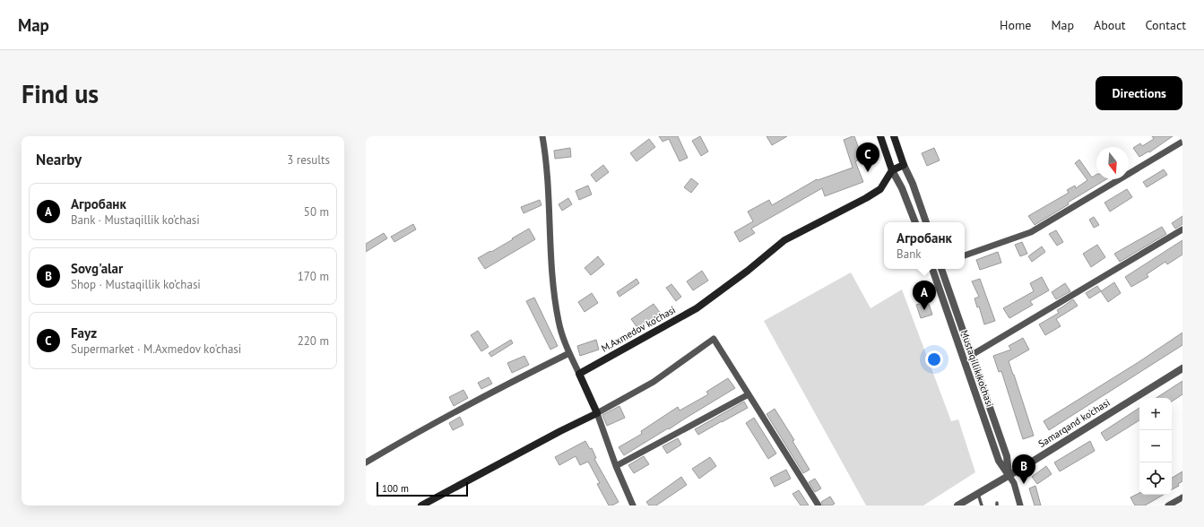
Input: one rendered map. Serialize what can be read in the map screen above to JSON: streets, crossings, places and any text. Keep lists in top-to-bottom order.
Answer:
{
  "streets": {
    "main road": ["M.Axmedov ko'chasi"],
    "street": ["Mustaqillik ko’chasi", "Samarqand ko'chasi"]
  },
  "crossings": [
    ["Mustaqillik ko’chasi", "Samarqand ko'chasi"]
  ],
  "scale_bar": "100 m",
  "north": "bottom",
  "page": {
    "header": "Map",
    "nav": [
      "Home",
      "Map",
      "About",
      "Contact"
    ],
    "buttons": "Directions",
    "title": "Find us",
    "heading": ["Nearby", "3 results"],
    "pins": ["C", "A", "B"],
    "list": [
      {
        "mark": "A",
        "name": "Агробанк",
        "note": "Bank · Mustaqillik ko’chasi",
        "value": "50 m"
      },
      {
        "mark": "B",
        "name": "Sovg'alar",
        "note": "Shop · Mustaqillik ko’chasi",
        "value": "170 m"
      },
      {
        "mark": "C",
        "name": "Fayz",
        "note": "Supermarket · M.Axmedov ko'chasi",
        "value": "220 m"
      }
    ],
    "popup": ["Агробанк", "Bank"],
    "map_buttons": ["+", "−"],
    "scale": "100 m"
  }
}
